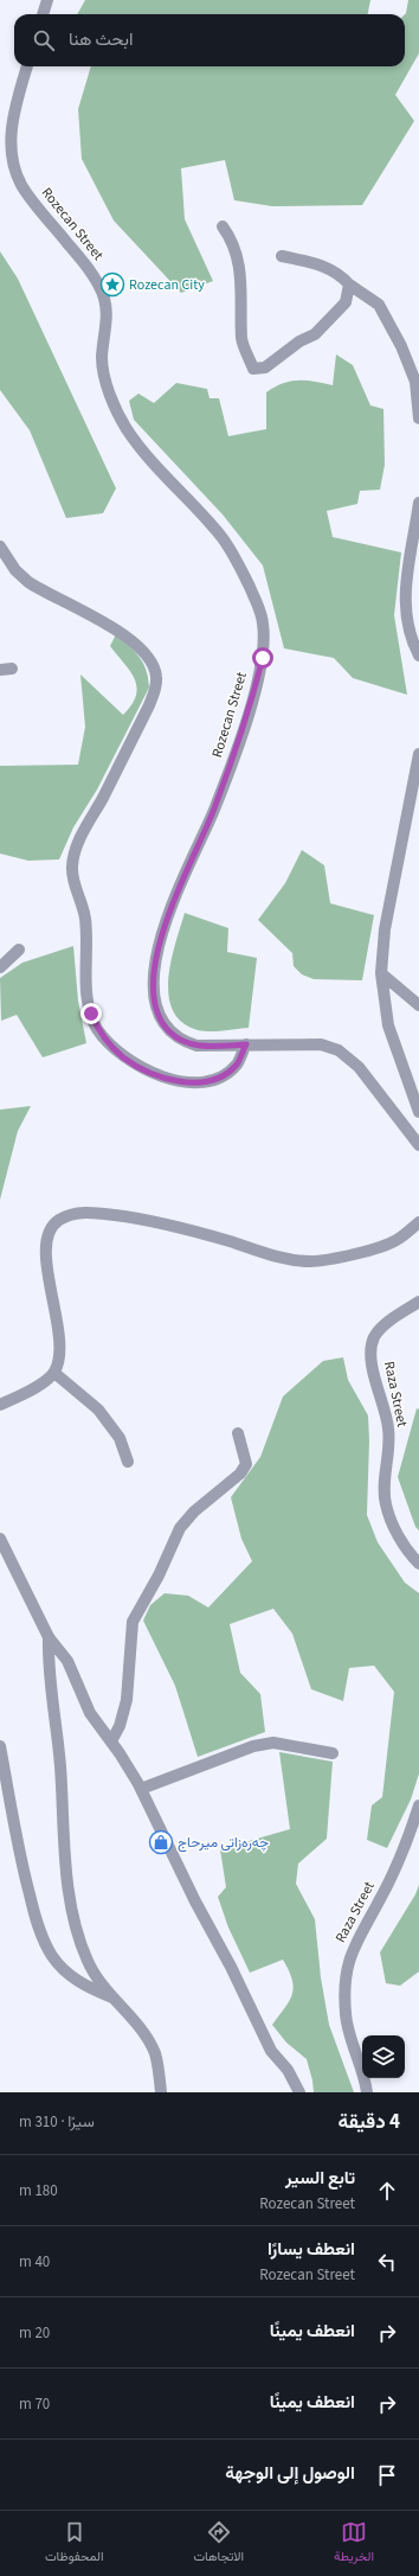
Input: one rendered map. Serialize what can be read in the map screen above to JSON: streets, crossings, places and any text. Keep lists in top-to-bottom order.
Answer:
{
  "streets": {
    "street": ["Rozecan Street", "Raza Street"]
  },
  "places": {
    "place": ["Rozecan City"],
    "shop": ["چەرەزاتی میرحاج"]
  },
  "page": {
    "search": "ابحث هنا",
    "heading": ["4 دقيقة", "سيرًا · 310 m"],
    "list": [
      ["تابع السير", "Rozecan Street", "180 m"],
      ["انعطف يسارًا", "Rozecan Street", "40 m"],
      ["انعطف يمينًا", "20 m"],
      ["انعطف يمينًا", "70 m"],
      "الوصول إلى الوجهة"
    ],
    "nav": ["الخريطة", "الاتجاهات", "المحفوظات"]
  }
}
